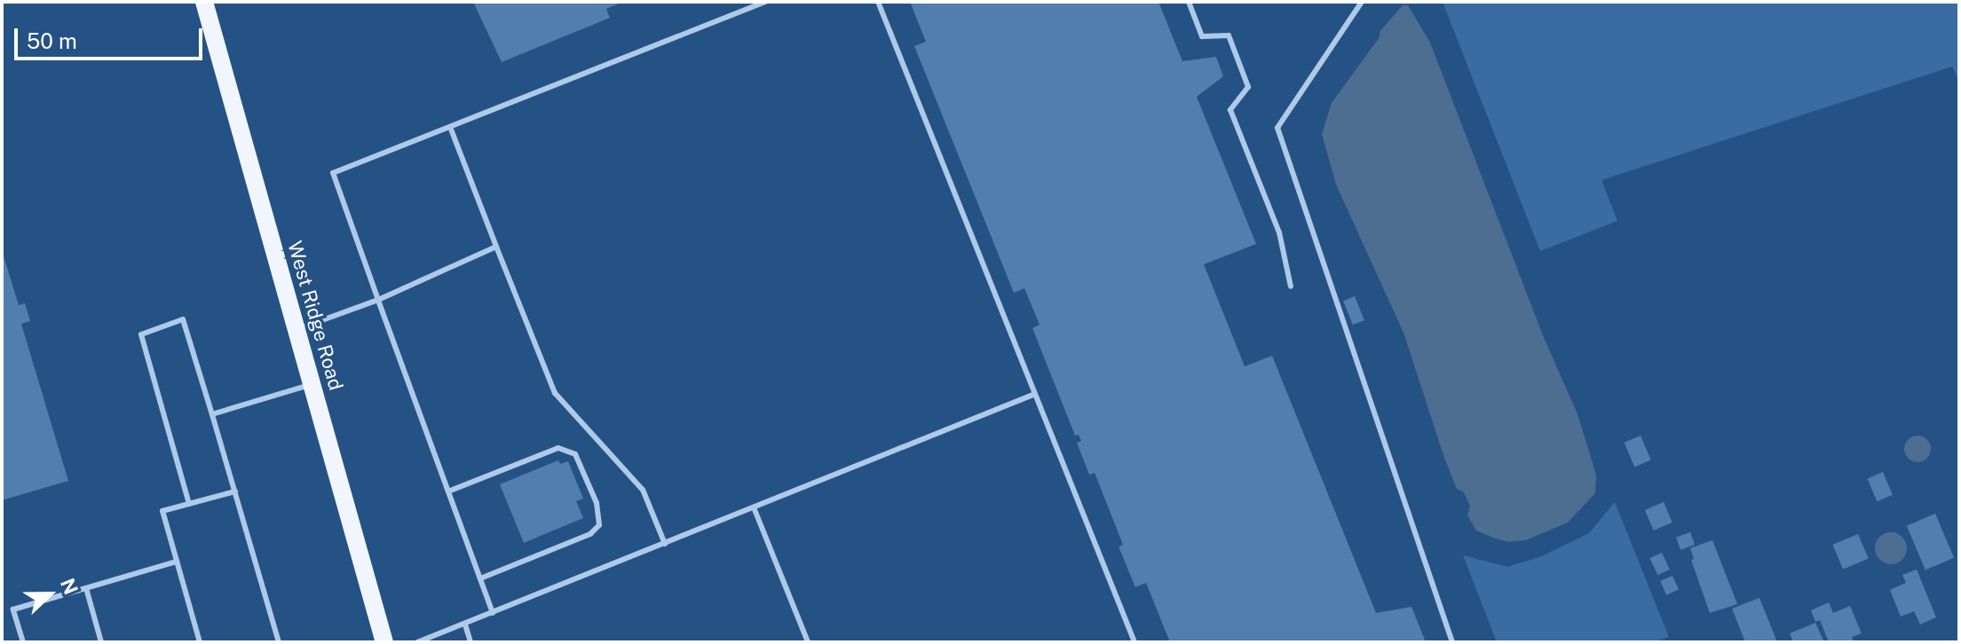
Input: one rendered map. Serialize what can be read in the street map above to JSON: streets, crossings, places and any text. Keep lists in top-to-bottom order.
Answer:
{
  "streets": {
    "main road": ["West Ridge Road"]
  },
  "scale_bar": "50 m",
  "north": "right"
}
